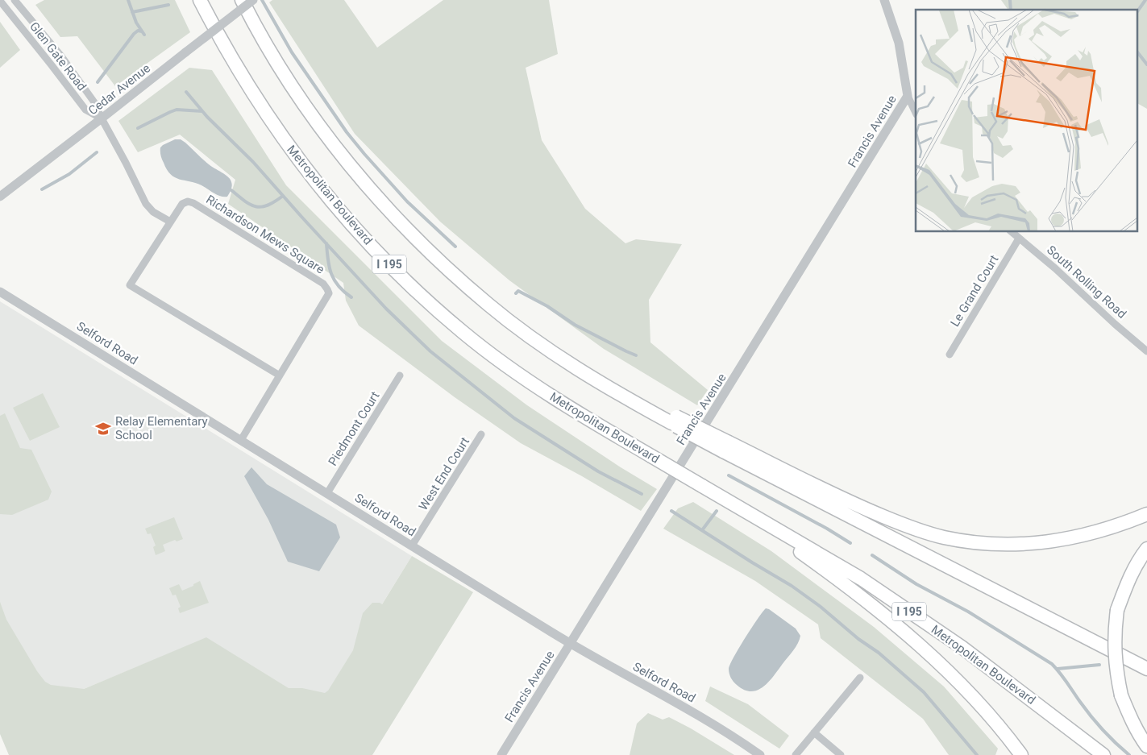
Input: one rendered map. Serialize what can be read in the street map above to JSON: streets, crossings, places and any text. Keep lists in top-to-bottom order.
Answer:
{
  "streets": {
    "highway": ["Metropolitan Boulevard", "I 195"],
    "street": [
      "Glen Gate Road",
      "Cedar Avenue",
      "Francis Avenue",
      "Richardson Mews Square",
      "South Rolling Road",
      "Le Grand Court",
      "Selford Road",
      "Piedmont Court",
      "West End Court"
    ]
  },
  "crossings": [
    ["Glen Gate Road", "Cedar Avenue"],
    ["Francis Avenue", "Selford Road"],
    ["Richardson Mews Square", "Selford Road"],
    ["South Rolling Road", "Le Grand Court"],
    ["Selford Road", "Piedmont Court"],
    ["Selford Road", "West End Court"]
  ],
  "places": {
    "school or university": ["Relay Elementary School"]
  }
}
